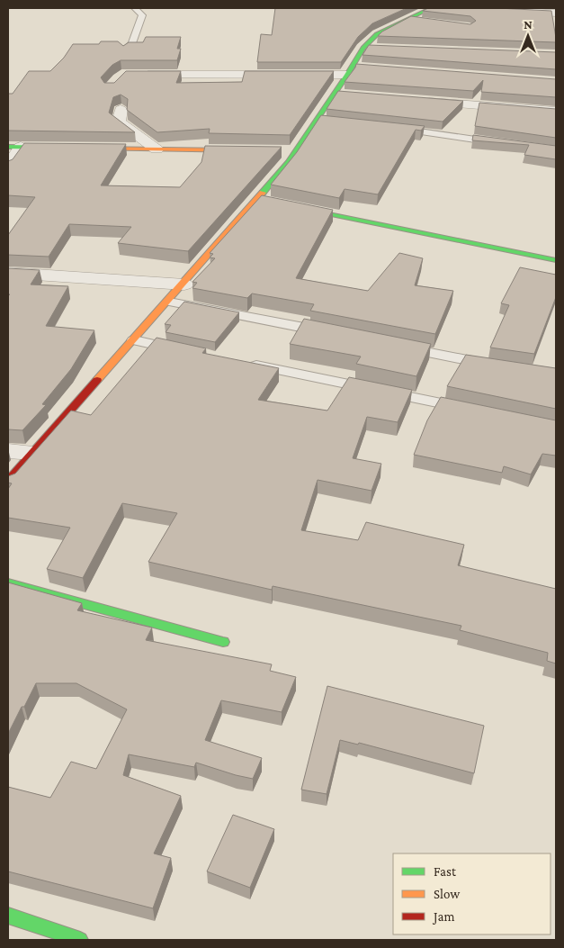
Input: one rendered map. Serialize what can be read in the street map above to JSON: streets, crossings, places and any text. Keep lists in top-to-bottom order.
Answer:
{
  "legend": ["Fast", "Slow", "Jam"],
  "north": "top"
}
